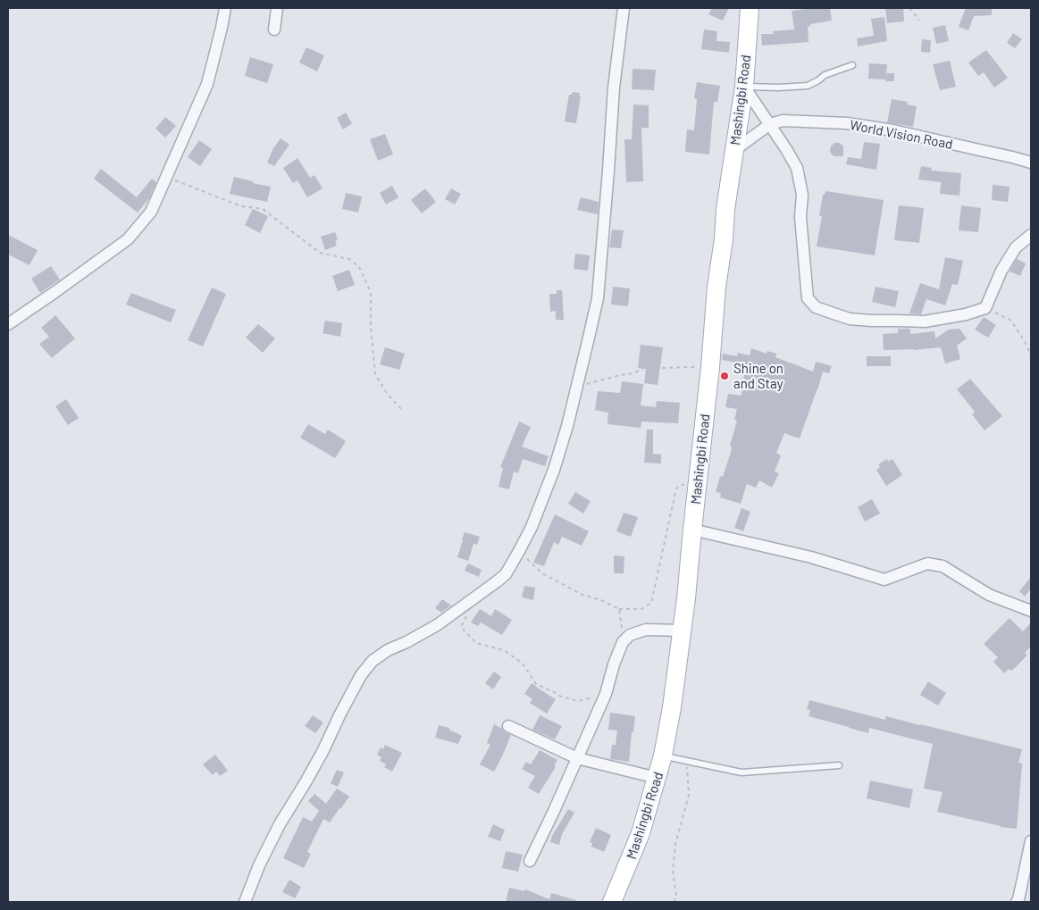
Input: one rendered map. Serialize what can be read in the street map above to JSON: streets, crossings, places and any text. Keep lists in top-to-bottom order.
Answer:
{
  "streets": {
    "main road": ["Mashingbi Road"],
    "street": ["World Vision Road"]
  },
  "places": ["Shine on and Stay"]
}
